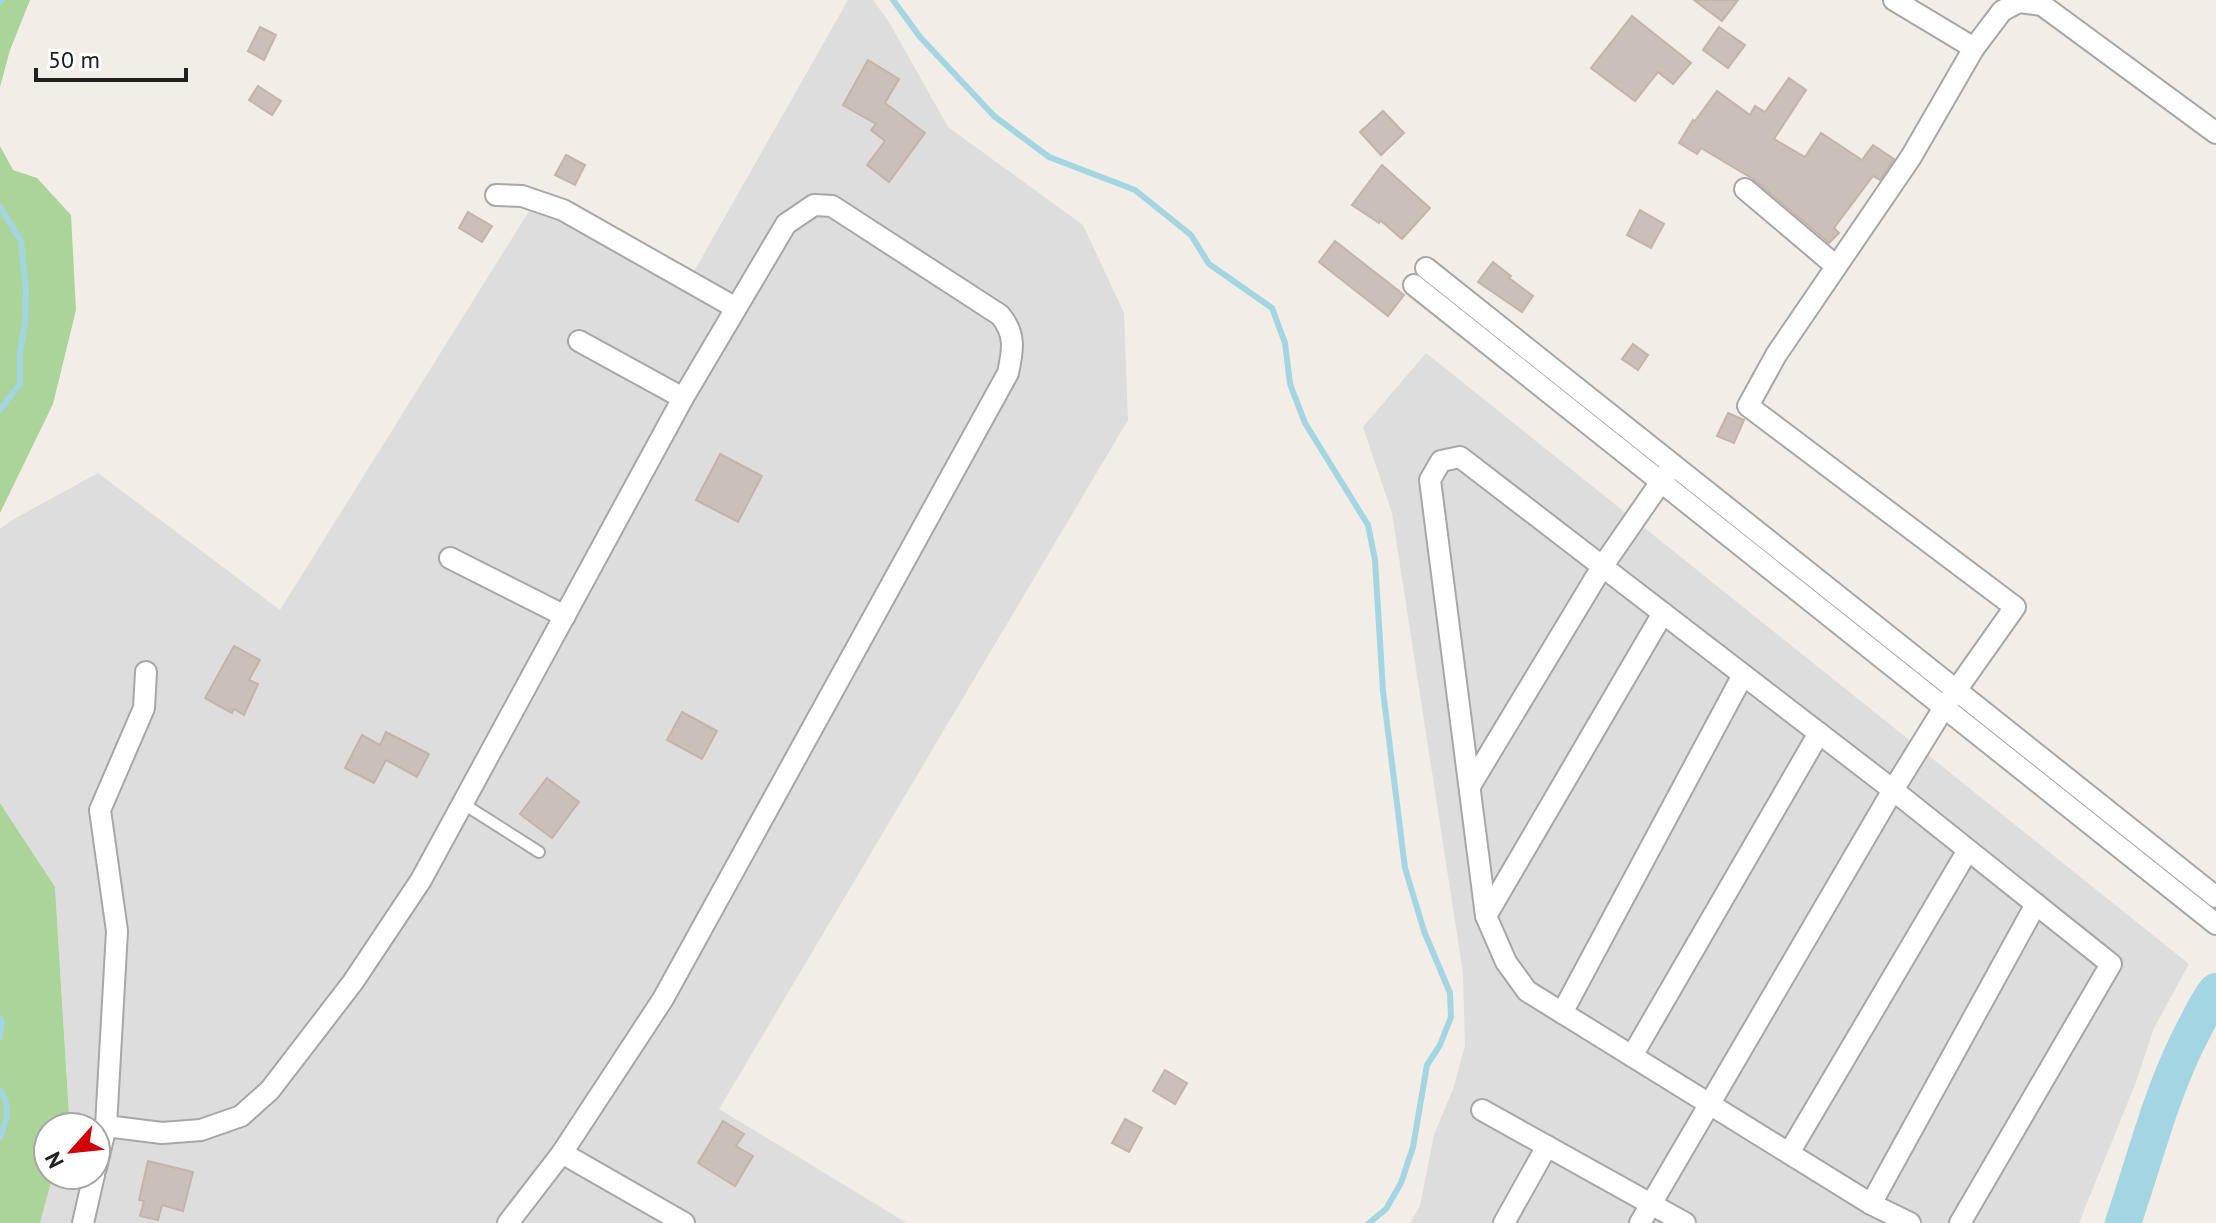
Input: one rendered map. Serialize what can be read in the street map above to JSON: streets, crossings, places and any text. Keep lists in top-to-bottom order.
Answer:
{
  "scale_bar": "50 m",
  "north": "bottom left"
}
